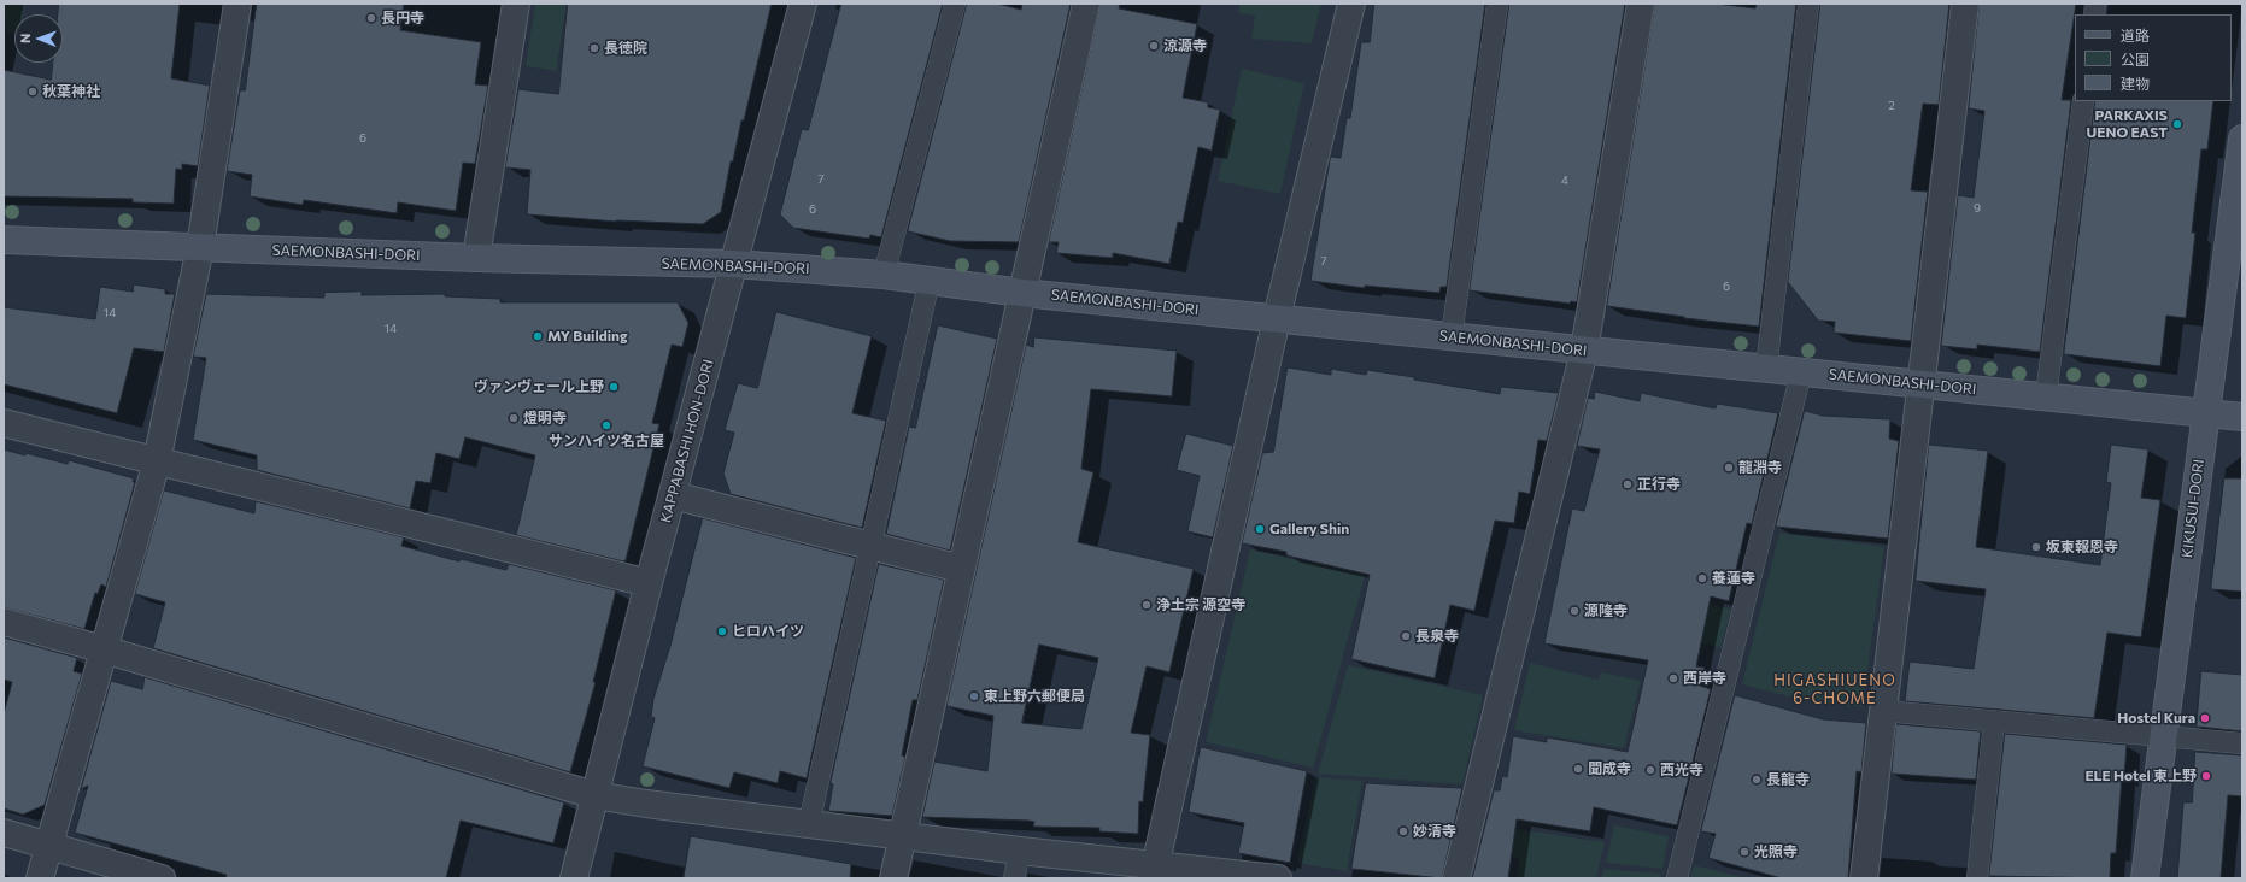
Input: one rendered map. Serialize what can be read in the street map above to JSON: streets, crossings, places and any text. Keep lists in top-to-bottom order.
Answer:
{
  "streets": {
    "street": ["SAEMONBASHI-DORI", "KAPPABASHI HON-DORI", "KIKUSUI-DORI"]
  },
  "crossings": [
    ["SAEMONBASHI-DORI", "KAPPABASHI HON-DORI"],
    ["SAEMONBASHI-DORI", "KIKUSUI-DORI"]
  ],
  "districts": ["HIGASHIUENO 6-CHOME"],
  "places": [
    "長円寺",
    "涼源寺",
    "長徳院",
    "秋葉神社",
    "PARKAXIS UENO EAST",
    "MY Building",
    "ヴァンヴェール上野",
    "燈明寺",
    "サンハイツ名古屋",
    "龍淵寺",
    "正行寺",
    "Gallery Shin",
    "坂東報恩寺",
    "養蓮寺",
    "浄土宗 源空寺",
    "源隆寺",
    "ヒロハイツ",
    "長泉寺",
    "西岸寺",
    "東上野六郵便局",
    "Hostel Kura",
    "聞成寺",
    "西光寺",
    "ELE Hotel 東上野",
    "長龍寺",
    "妙清寺",
    "光照寺"
  ],
  "house_numbers": [
    "2",
    "6",
    "7",
    "4",
    "9",
    "6",
    "7",
    "6",
    "14",
    "14"
  ],
  "legend": ["道路", "公園", "建物"],
  "north": "left"
}
